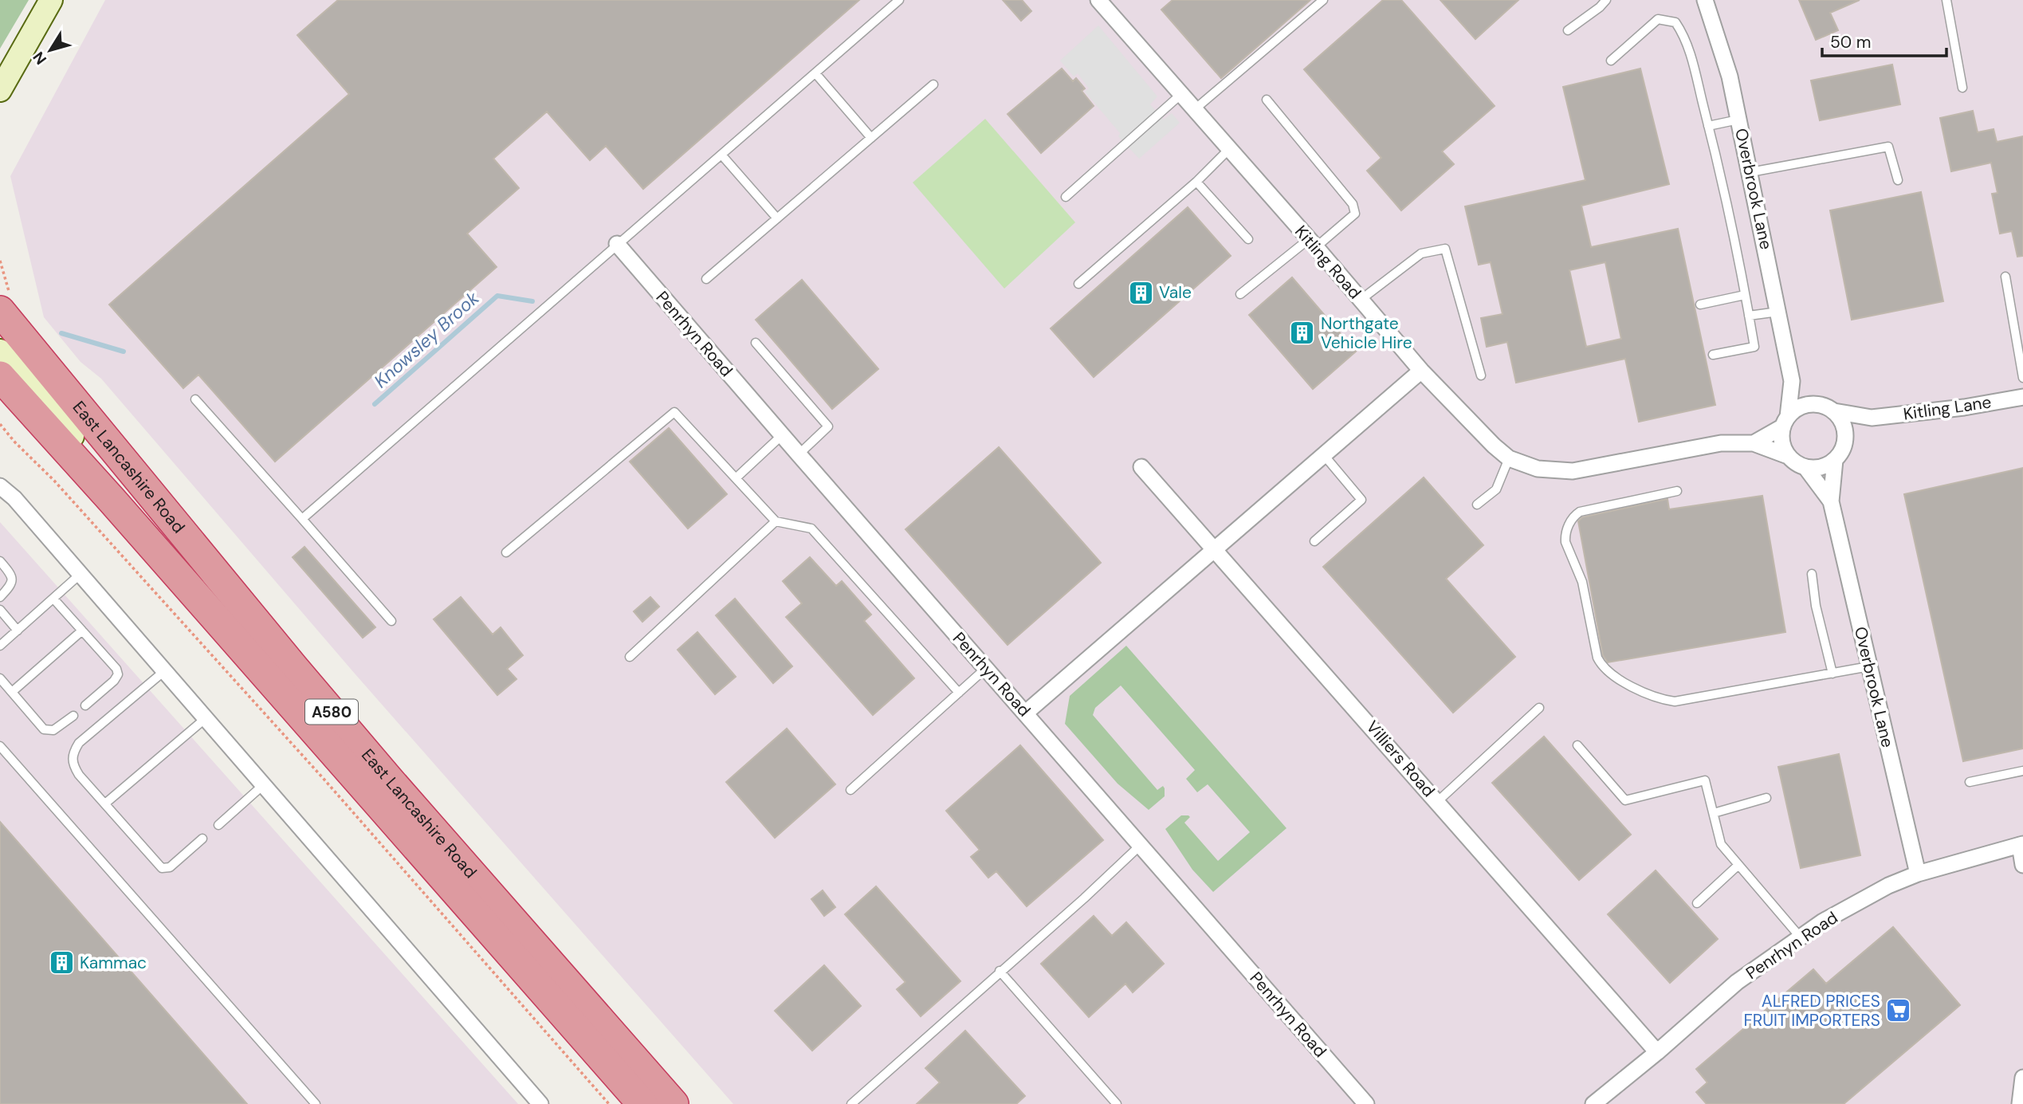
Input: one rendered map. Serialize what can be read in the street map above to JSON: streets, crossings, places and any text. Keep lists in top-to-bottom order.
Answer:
{
  "streets": {
    "highway": ["East Lancashire Road", "A580"],
    "street": [
      "Overbrook Lane",
      "Kitling Road",
      "Penrhyn Road",
      "Kitling Lane",
      "Villiers Road"
    ]
  },
  "crossings": [
    ["Overbrook Lane", "Kitling Road"],
    ["Overbrook Lane", "Penrhyn Road"],
    ["Overbrook Lane", "Kitling Lane"],
    ["Kitling Road", "Kitling Lane"],
    ["Penrhyn Road", "Villiers Road"]
  ],
  "water": ["Knowsley Brook"],
  "places": {
    "building": ["Vale", "Northgate Vehicle Hire", "Kammac"],
    "supermarket": ["ALFRED PRICES FRUIT IMPORTERS"]
  },
  "scale_bar": "50 m",
  "north": "bottom left"
}
